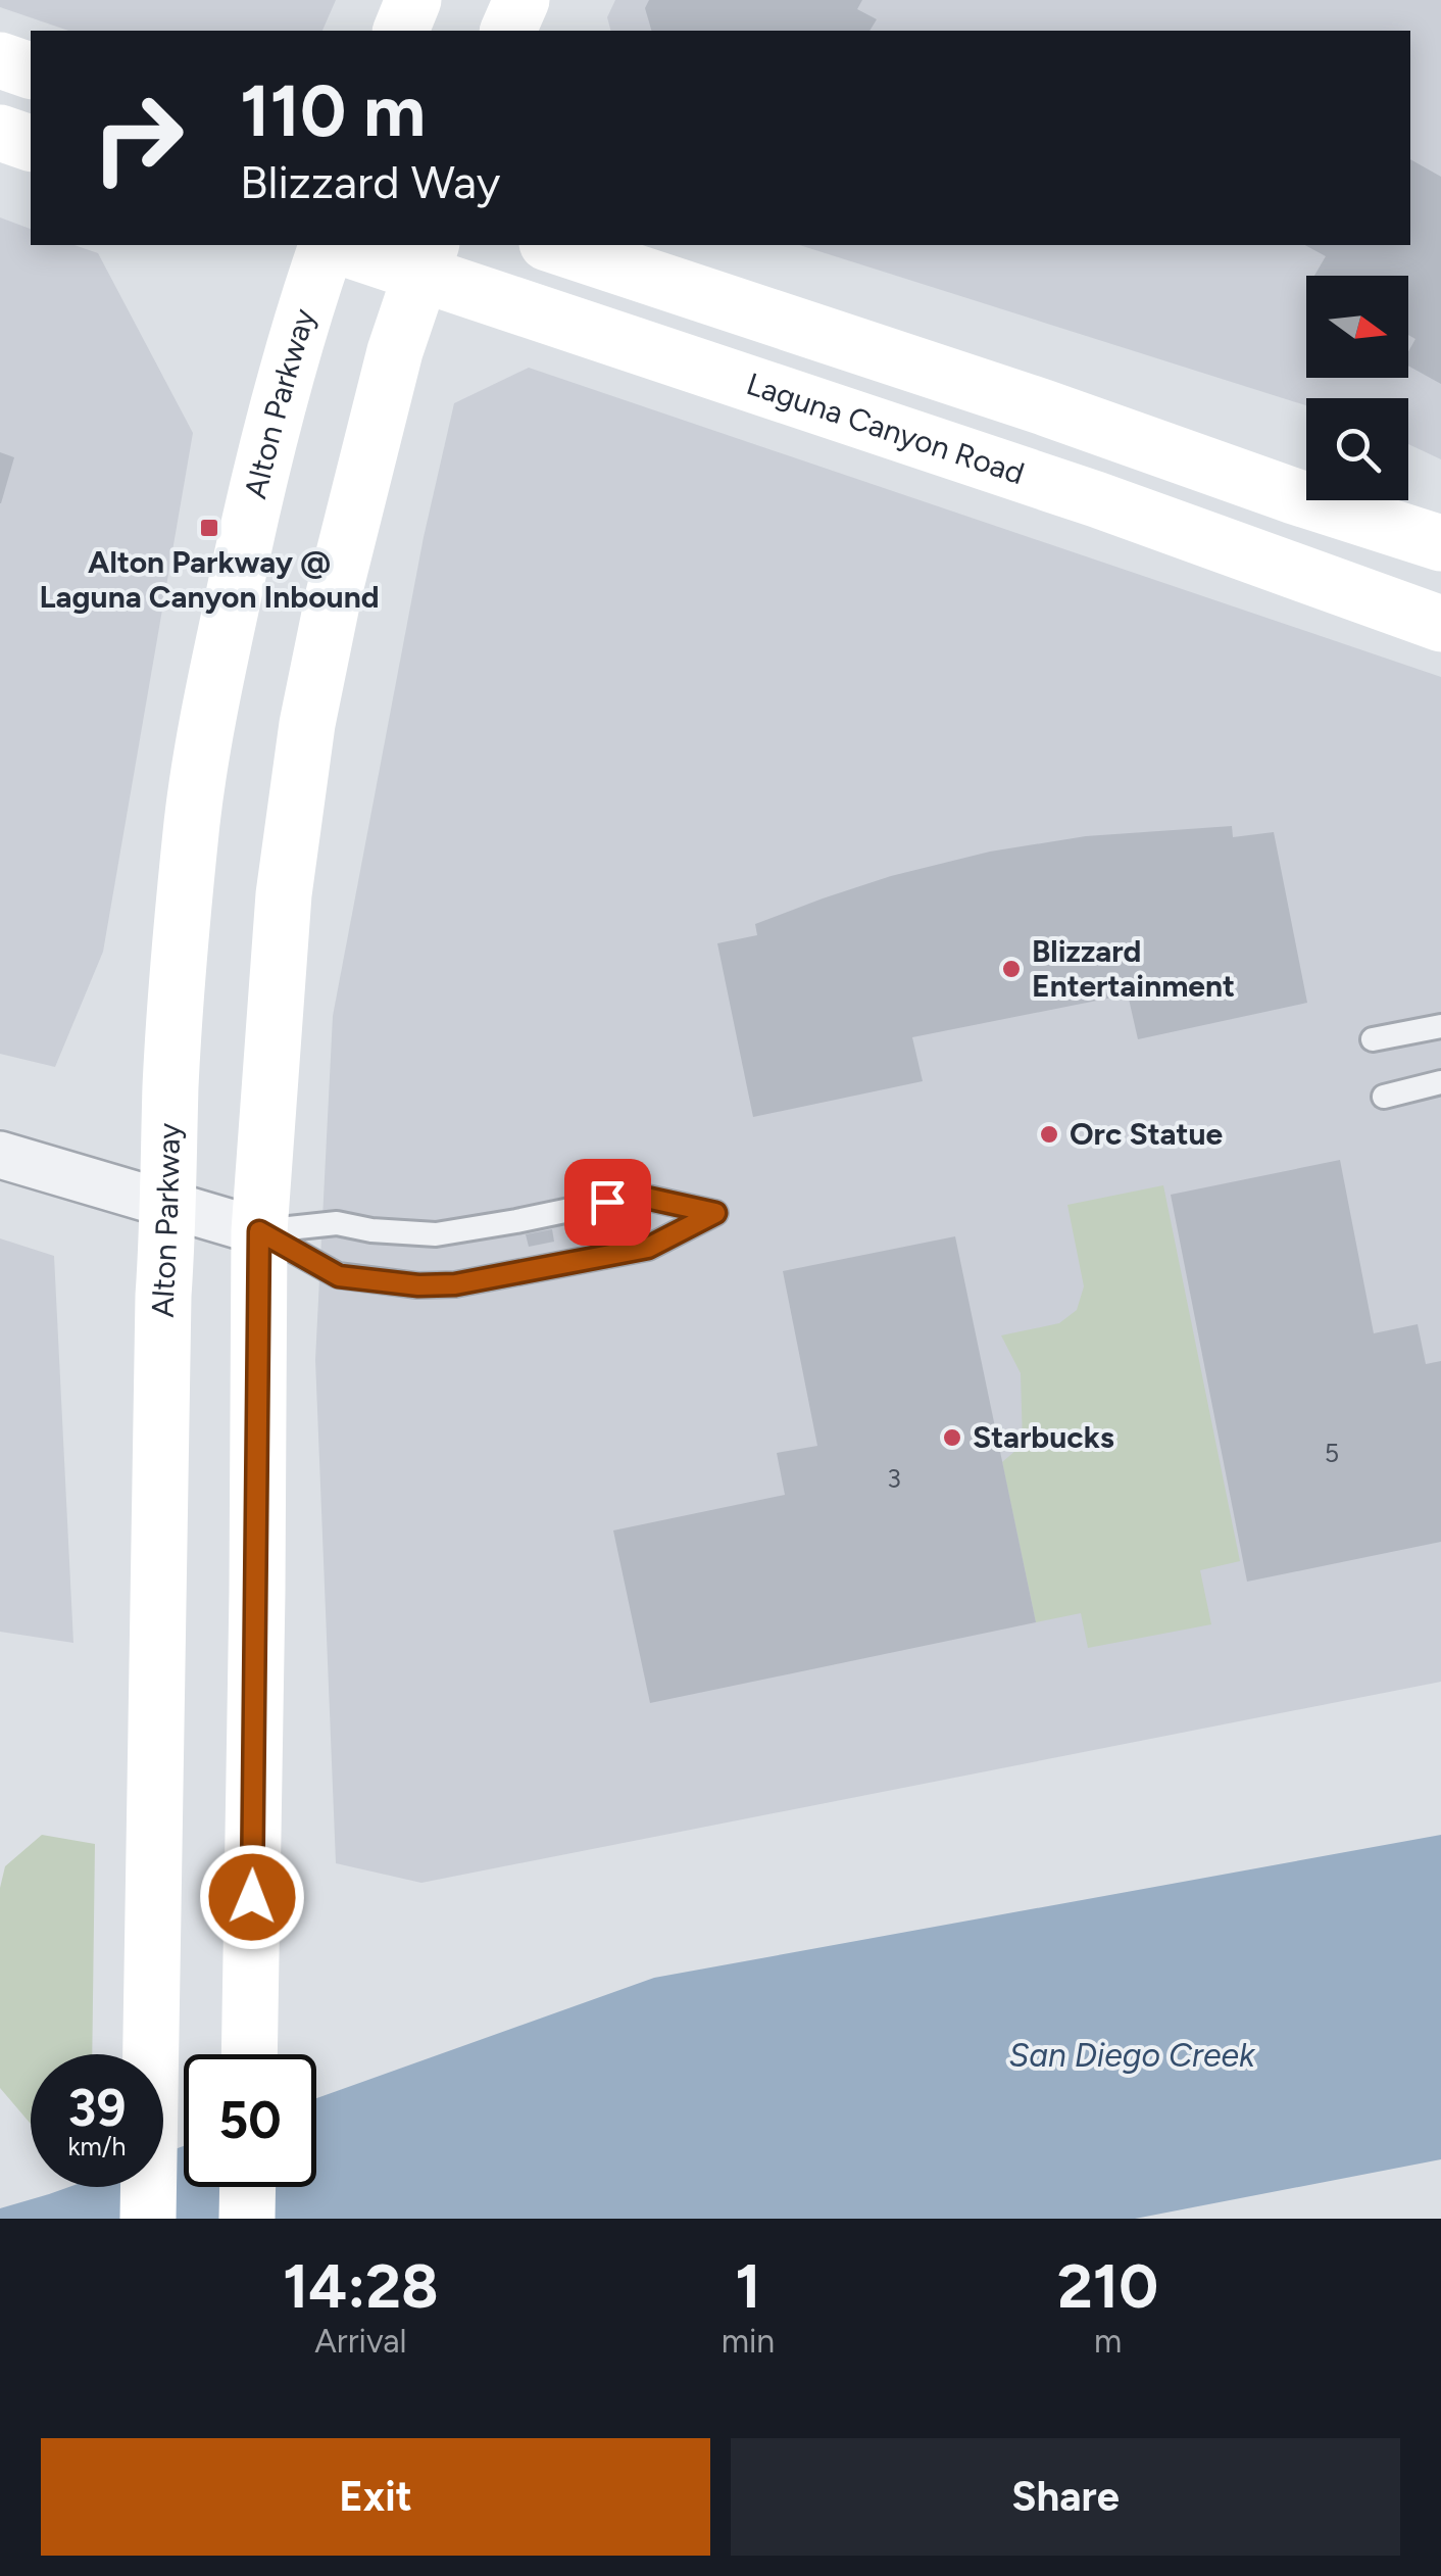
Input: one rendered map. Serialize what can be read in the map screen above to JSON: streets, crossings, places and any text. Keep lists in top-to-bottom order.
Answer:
{
  "streets": {
    "main road": ["Alton Parkway", "Laguna Canyon Road"]
  },
  "water": ["San Diego Creek"],
  "places": {
    "transit": ["Alton Parkway @ Laguna Canyon Inbound"],
    "other": ["Blizzard Entertainment", "Orc Statue", "Starbucks"]
  },
  "house_numbers": ["5", "3"],
  "north": "right",
  "page": {
    "turn": ["110 m", "Blizzard Way"],
    "speed": "39 km/h",
    "limit": "50",
    "eta": [
      "14:28",
      "Arrival",
      "1",
      "min",
      "210",
      "m"
    ],
    "buttons": ["Exit", "Share"]
  }
}
